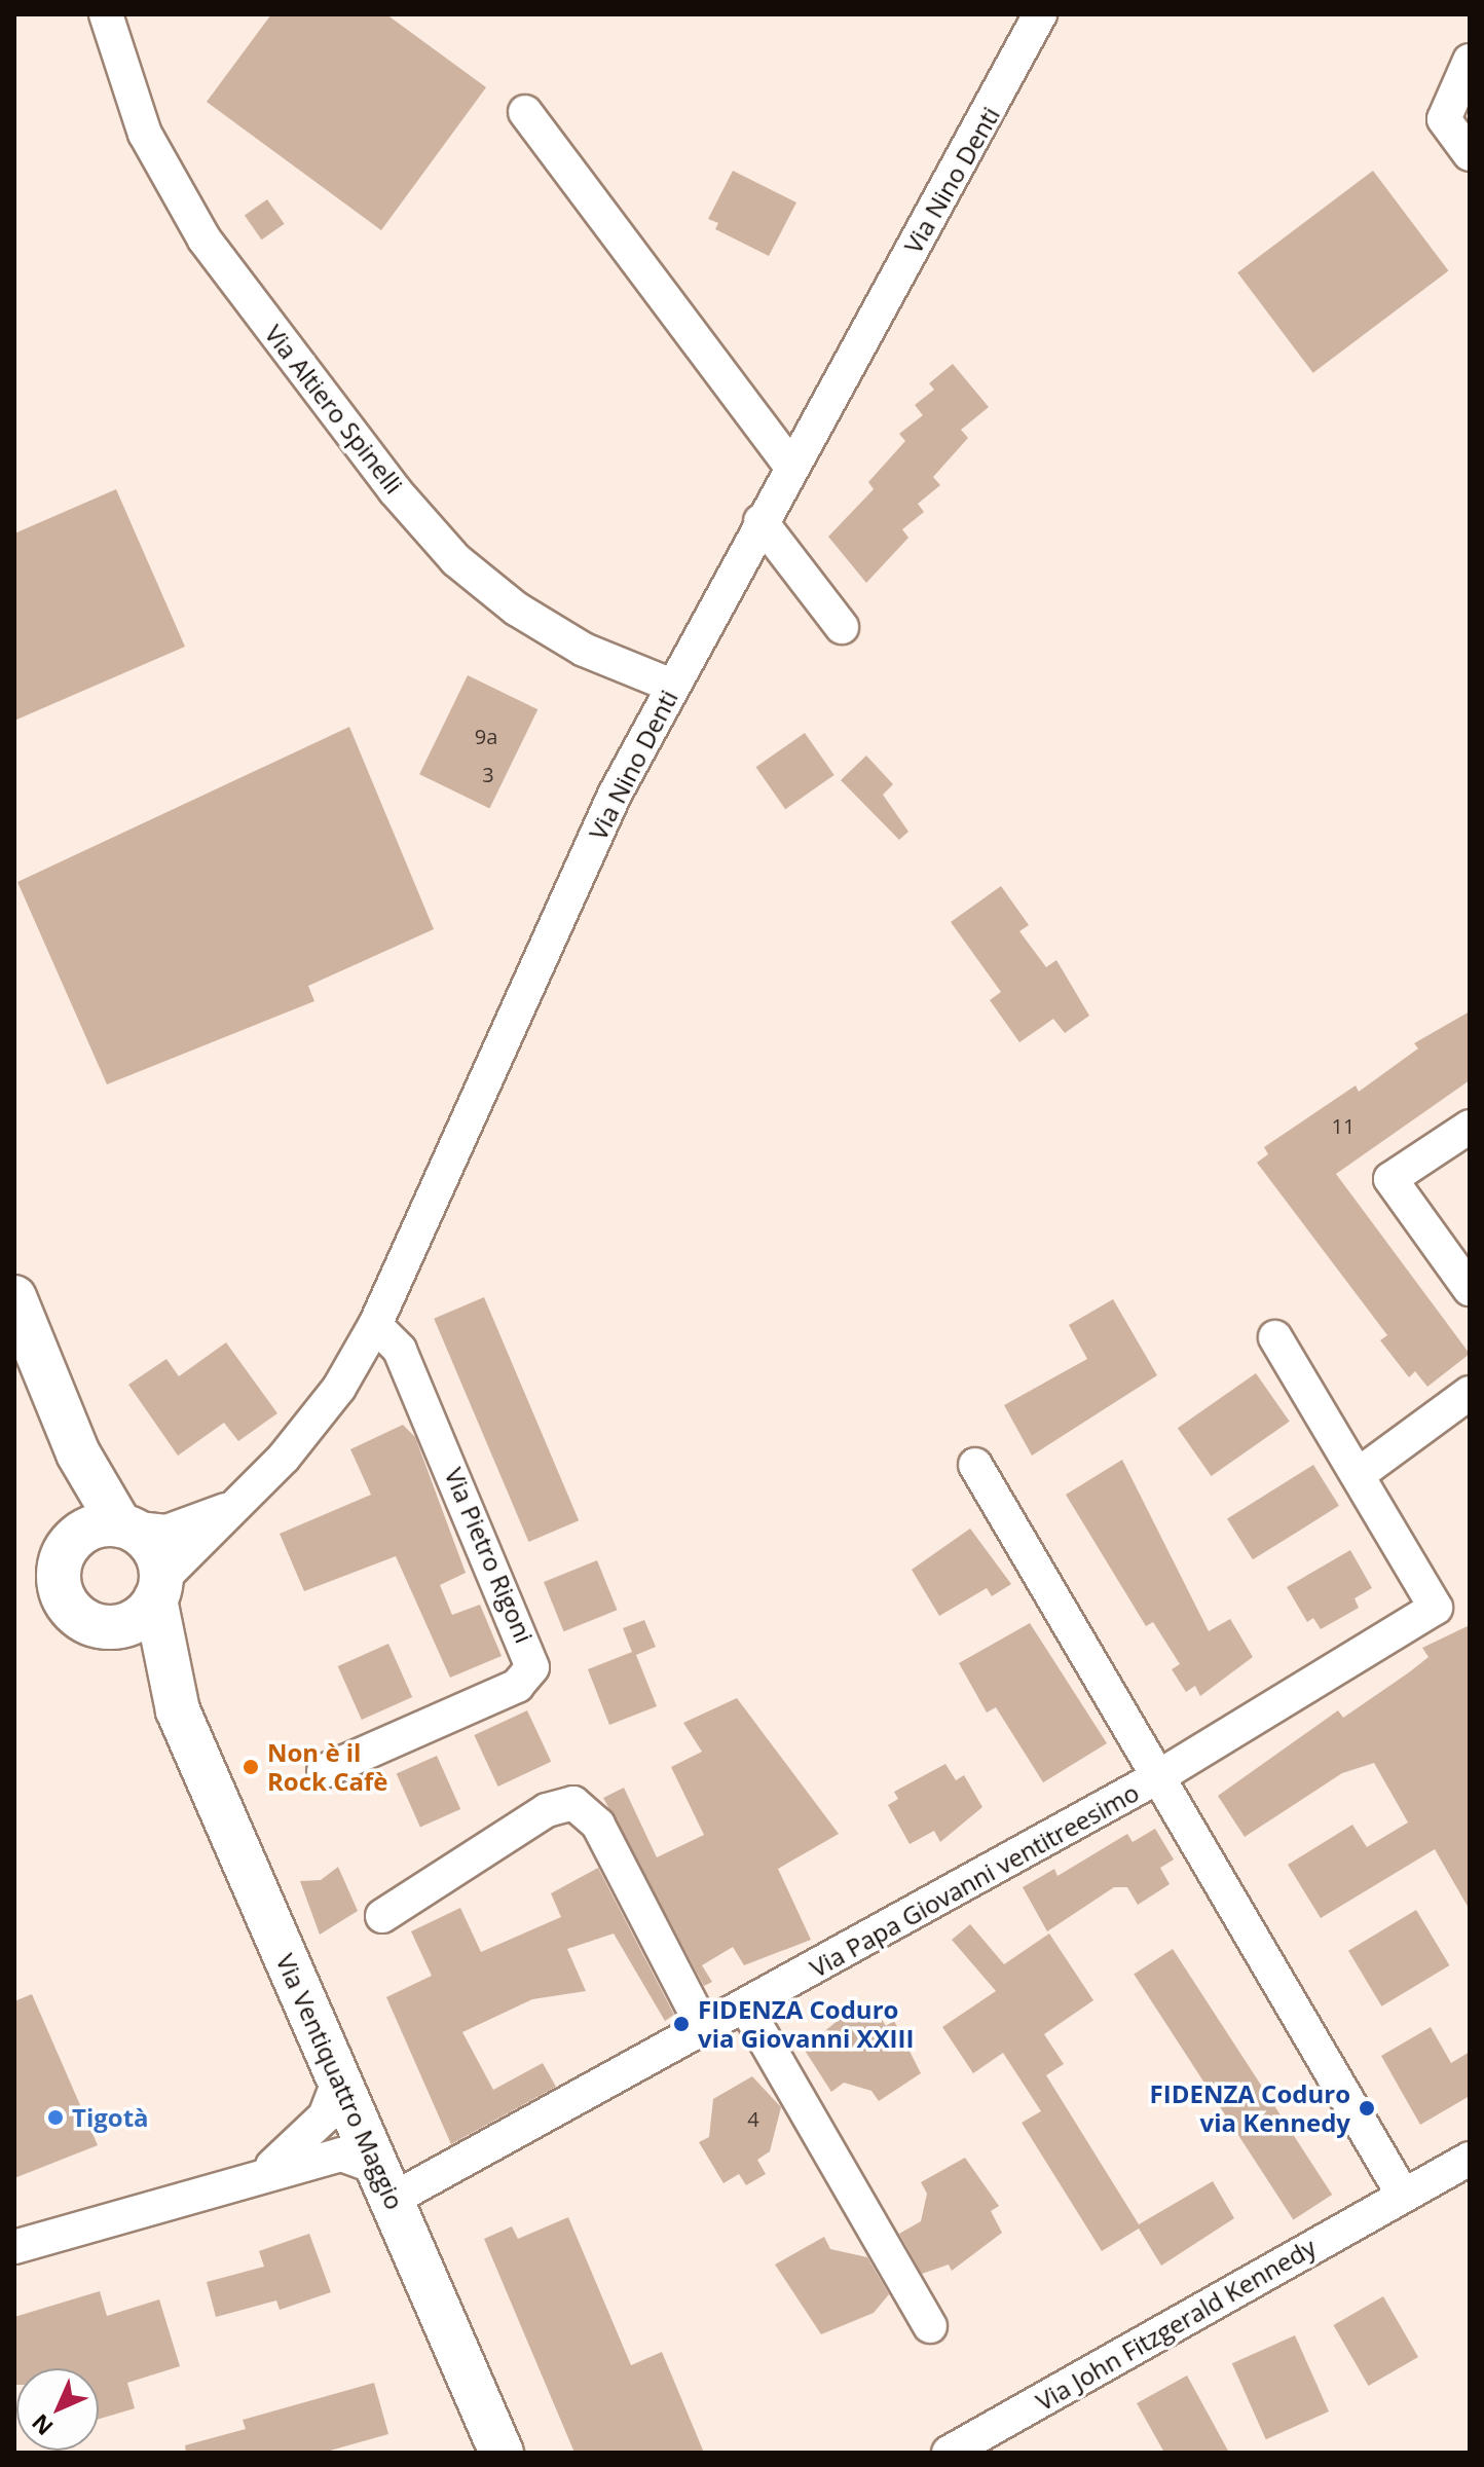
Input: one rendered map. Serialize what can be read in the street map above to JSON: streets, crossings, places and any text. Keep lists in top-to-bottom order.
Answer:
{
  "streets": {
    "main road": ["Via Ventiquattro Maggio"],
    "street": [
      "Via Nino Denti",
      "Via Altiero Spinelli",
      "Via Pietro Rigoni",
      "Via Papa Giovanni ventitreesimo",
      "Via John Fitzgerald Kennedy"
    ]
  },
  "crossings": [
    ["Via Nino Denti", "Via Altiero Spinelli"],
    ["Via Nino Denti", "Via Pietro Rigoni"],
    ["Via Papa Giovanni ventitreesimo", "Via Ventiquattro Maggio"]
  ],
  "places": [
    "Non è il Rock Cafè",
    "FIDENZA Coduro via Giovanni XXIII",
    "FIDENZA Coduro via Kennedy",
    "Tigotà"
  ],
  "house_numbers": [
    "9a",
    "3",
    "11",
    "4"
  ],
  "north": "bottom left"
}
